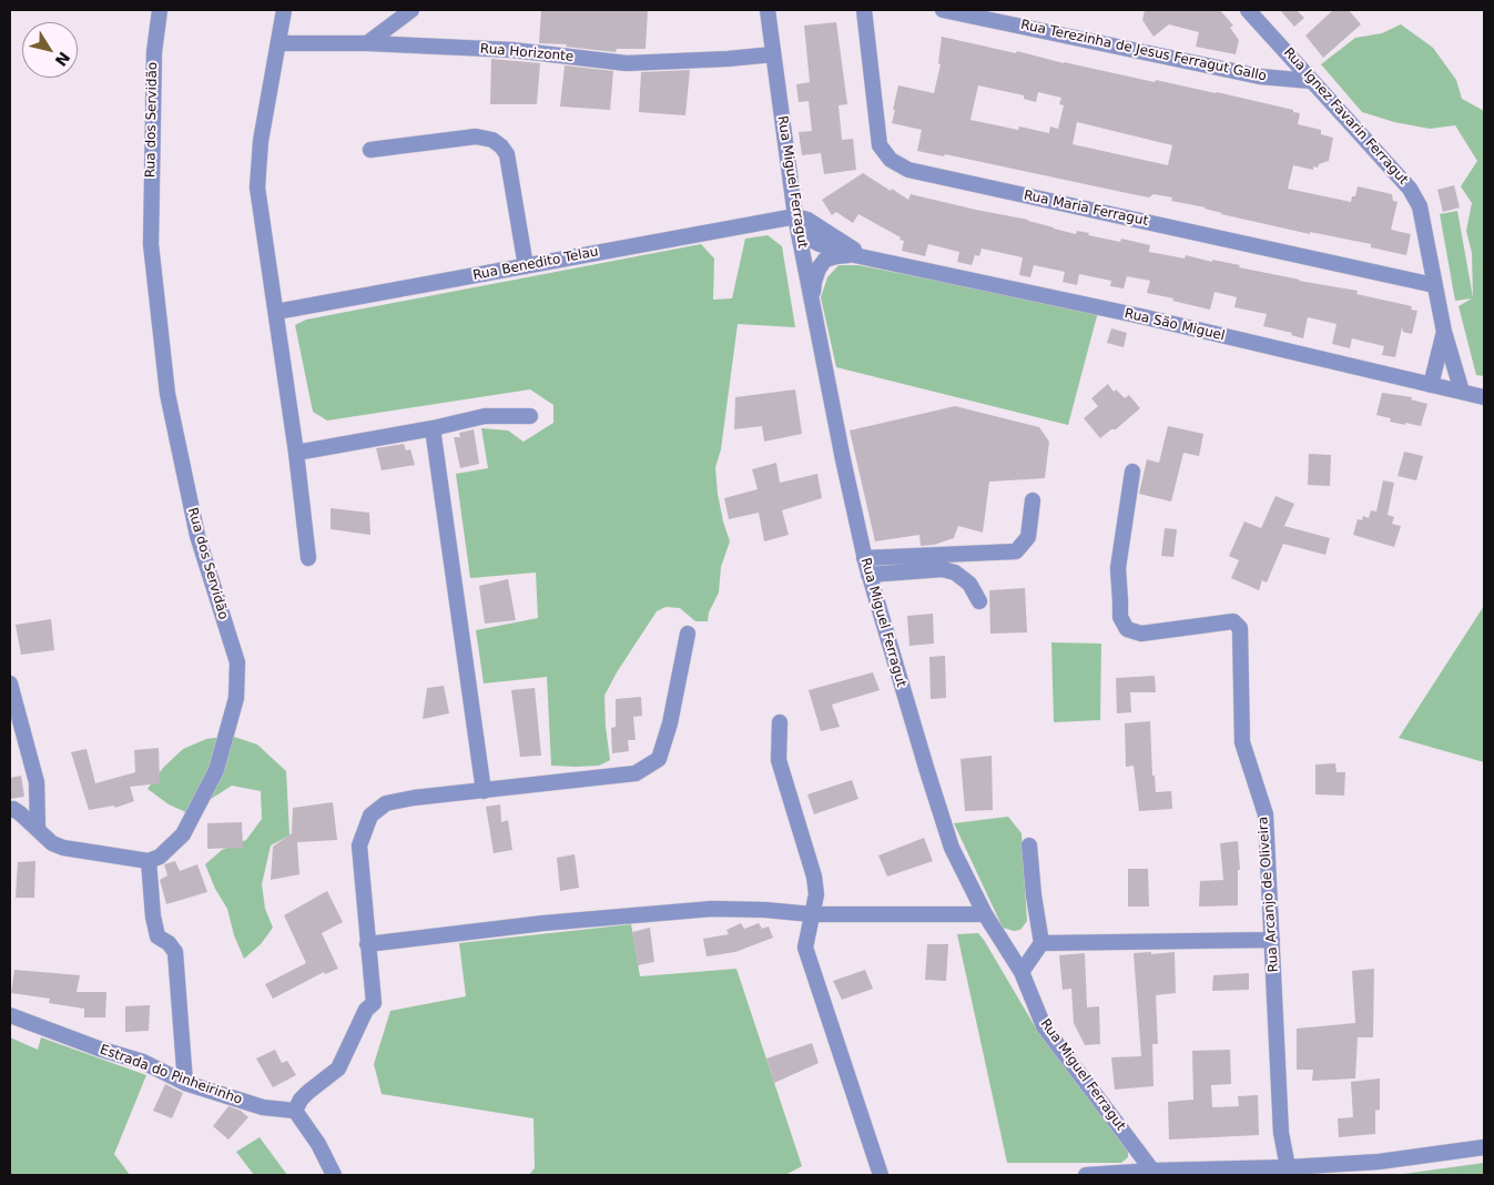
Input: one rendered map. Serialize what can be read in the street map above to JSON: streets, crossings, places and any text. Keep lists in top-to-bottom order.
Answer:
{
  "streets": {
    "street": [
      "Rua Terezinha de Jesus Ferragut Gallo",
      "Rua Horizonte",
      "Rua Ignez Favarin Ferragut",
      "Rua dos Servidão",
      "Rua Miguel Ferragut",
      "Rua Maria Ferragut",
      "Rua Benedito Telau",
      "Rua São Miguel",
      "Rua Arcanjo de Oliveira",
      "Estrada do Pinheirinho"
    ]
  },
  "crossings": [
    ["Rua Terezinha de Jesus Ferragut Gallo", "Rua Ignez Favarin Ferragut"],
    ["Rua Horizonte", "Rua Miguel Ferragut"],
    ["Rua Ignez Favarin Ferragut", "Rua Maria Ferragut"],
    ["Rua Ignez Favarin Ferragut", "Rua São Miguel"],
    ["Rua Miguel Ferragut", "Rua Benedito Telau"],
    ["Rua Miguel Ferragut", "Rua São Miguel"],
    ["Rua Benedito Telau", "Rua São Miguel"]
  ],
  "north": "bottom right"
}
